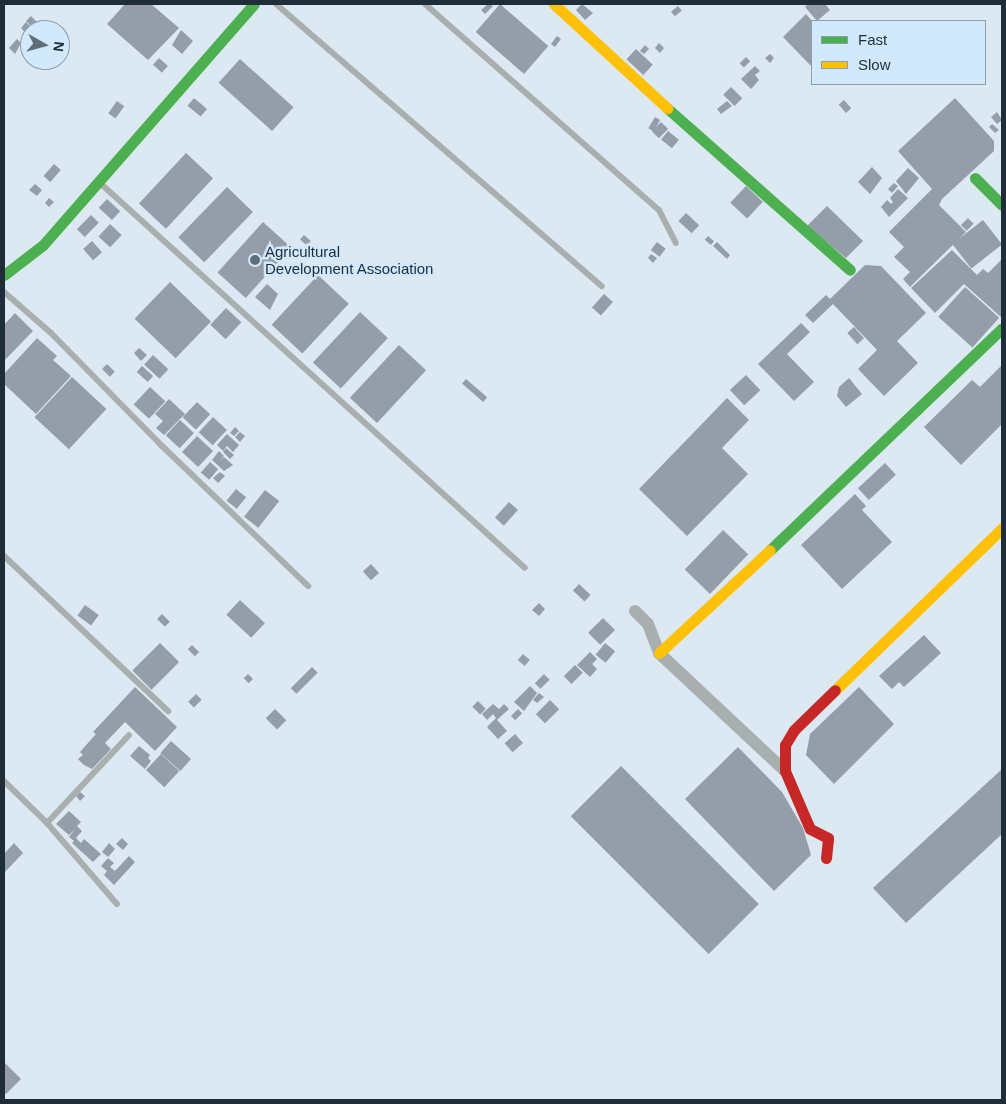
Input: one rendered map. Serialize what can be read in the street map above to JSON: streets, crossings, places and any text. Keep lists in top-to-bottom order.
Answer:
{
  "places": ["Agricultural Development Association"],
  "legend": ["Fast", "Slow"],
  "north": "right"
}
